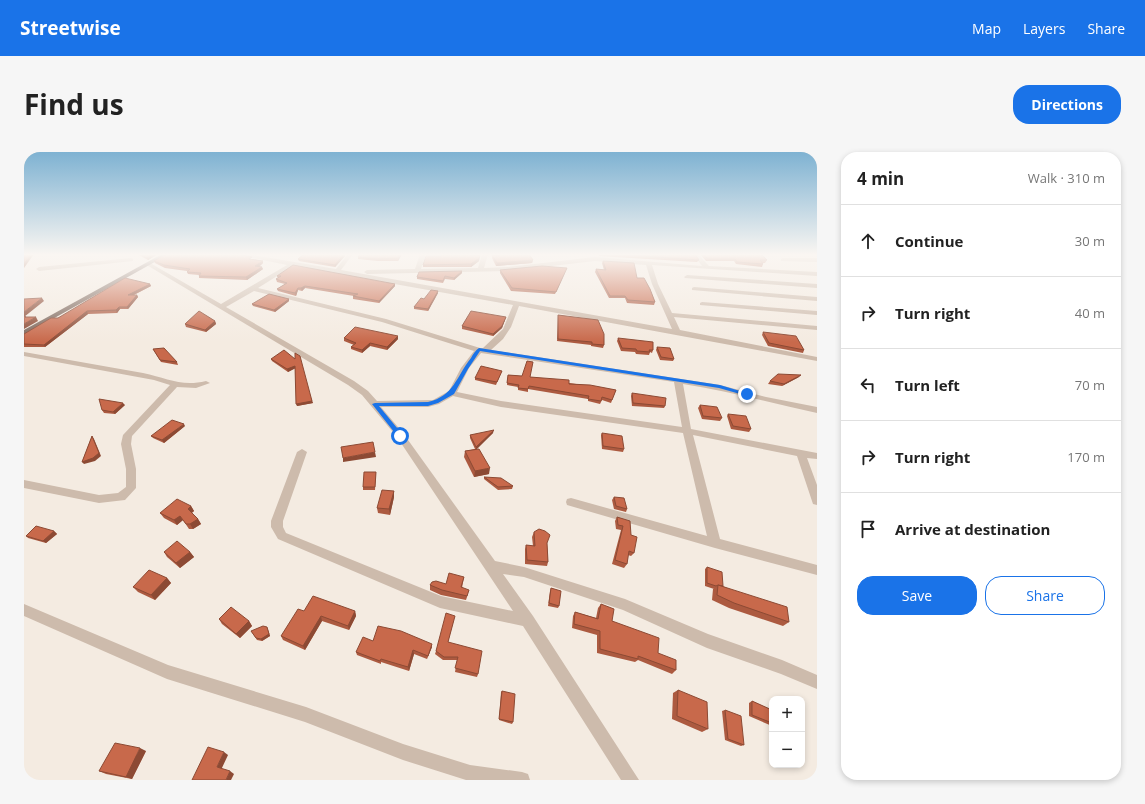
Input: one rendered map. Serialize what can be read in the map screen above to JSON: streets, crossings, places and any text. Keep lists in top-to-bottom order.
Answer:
{
  "page": {
    "header": "Streetwise",
    "nav": ["Map", "Layers", "Share"],
    "title": "Find us",
    "buttons": [
      "Directions",
      ["Save", "Share"]
    ],
    "heading": ["4 min", "Walk · 310 m"],
    "list": [
      ["Continue", "30 m"],
      ["Turn right", "40 m"],
      ["Turn left", "70 m"],
      ["Turn right", "170 m"],
      "Arrive at destination"
    ],
    "map_buttons": ["+", "−"]
  }
}
